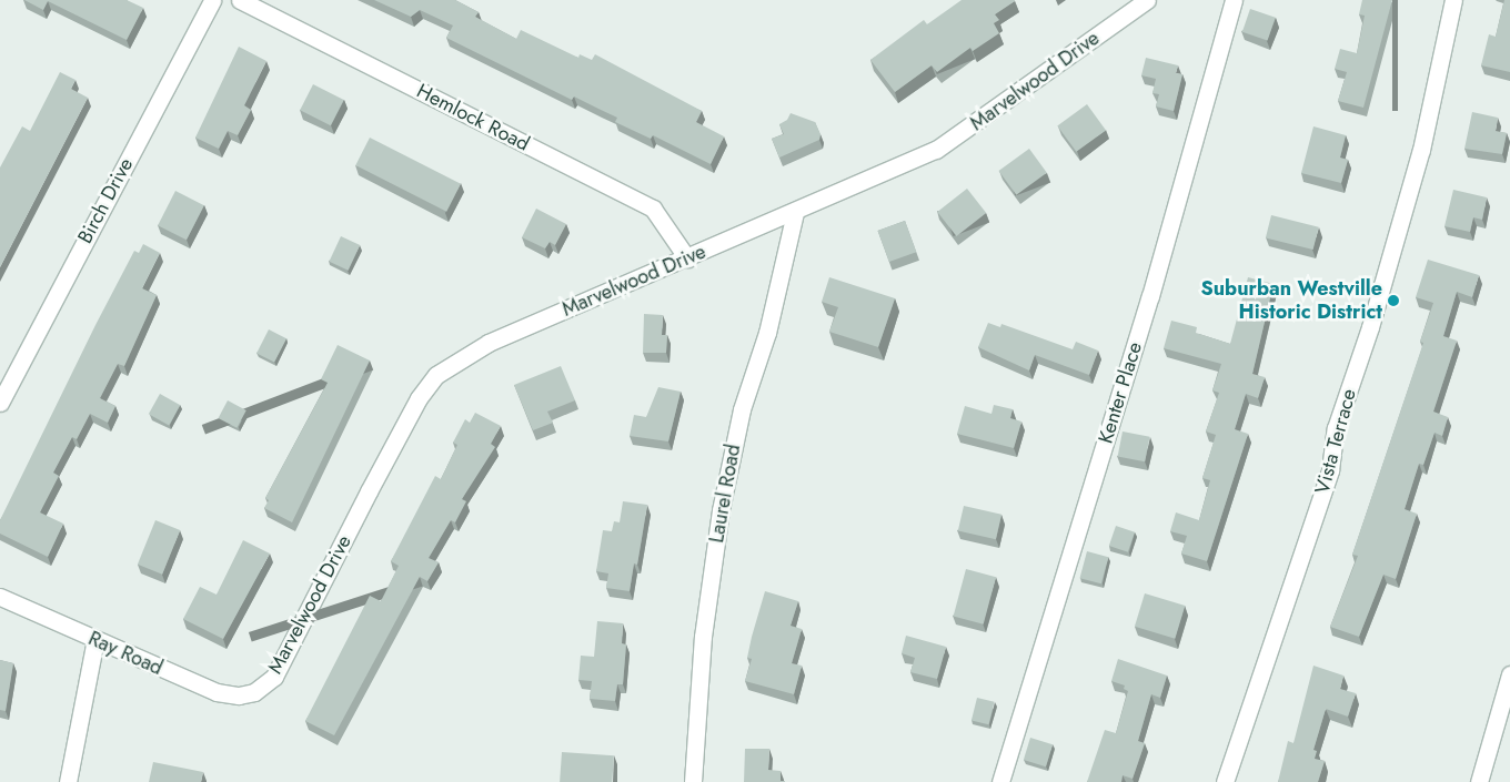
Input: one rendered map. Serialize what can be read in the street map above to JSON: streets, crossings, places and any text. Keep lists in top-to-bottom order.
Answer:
{
  "streets": {
    "street": [
      "Marvelwood Drive",
      "Hemlock Road",
      "Birch Drive",
      "Kenter Place",
      "Vista Terrace",
      "Laurel Road",
      "Ray Road"
    ]
  },
  "crossings": [
    ["Marvelwood Drive", "Hemlock Road"],
    ["Marvelwood Drive", "Laurel Road"],
    ["Marvelwood Drive", "Ray Road"]
  ],
  "places": ["Suburban Westville Historic District"]
}
